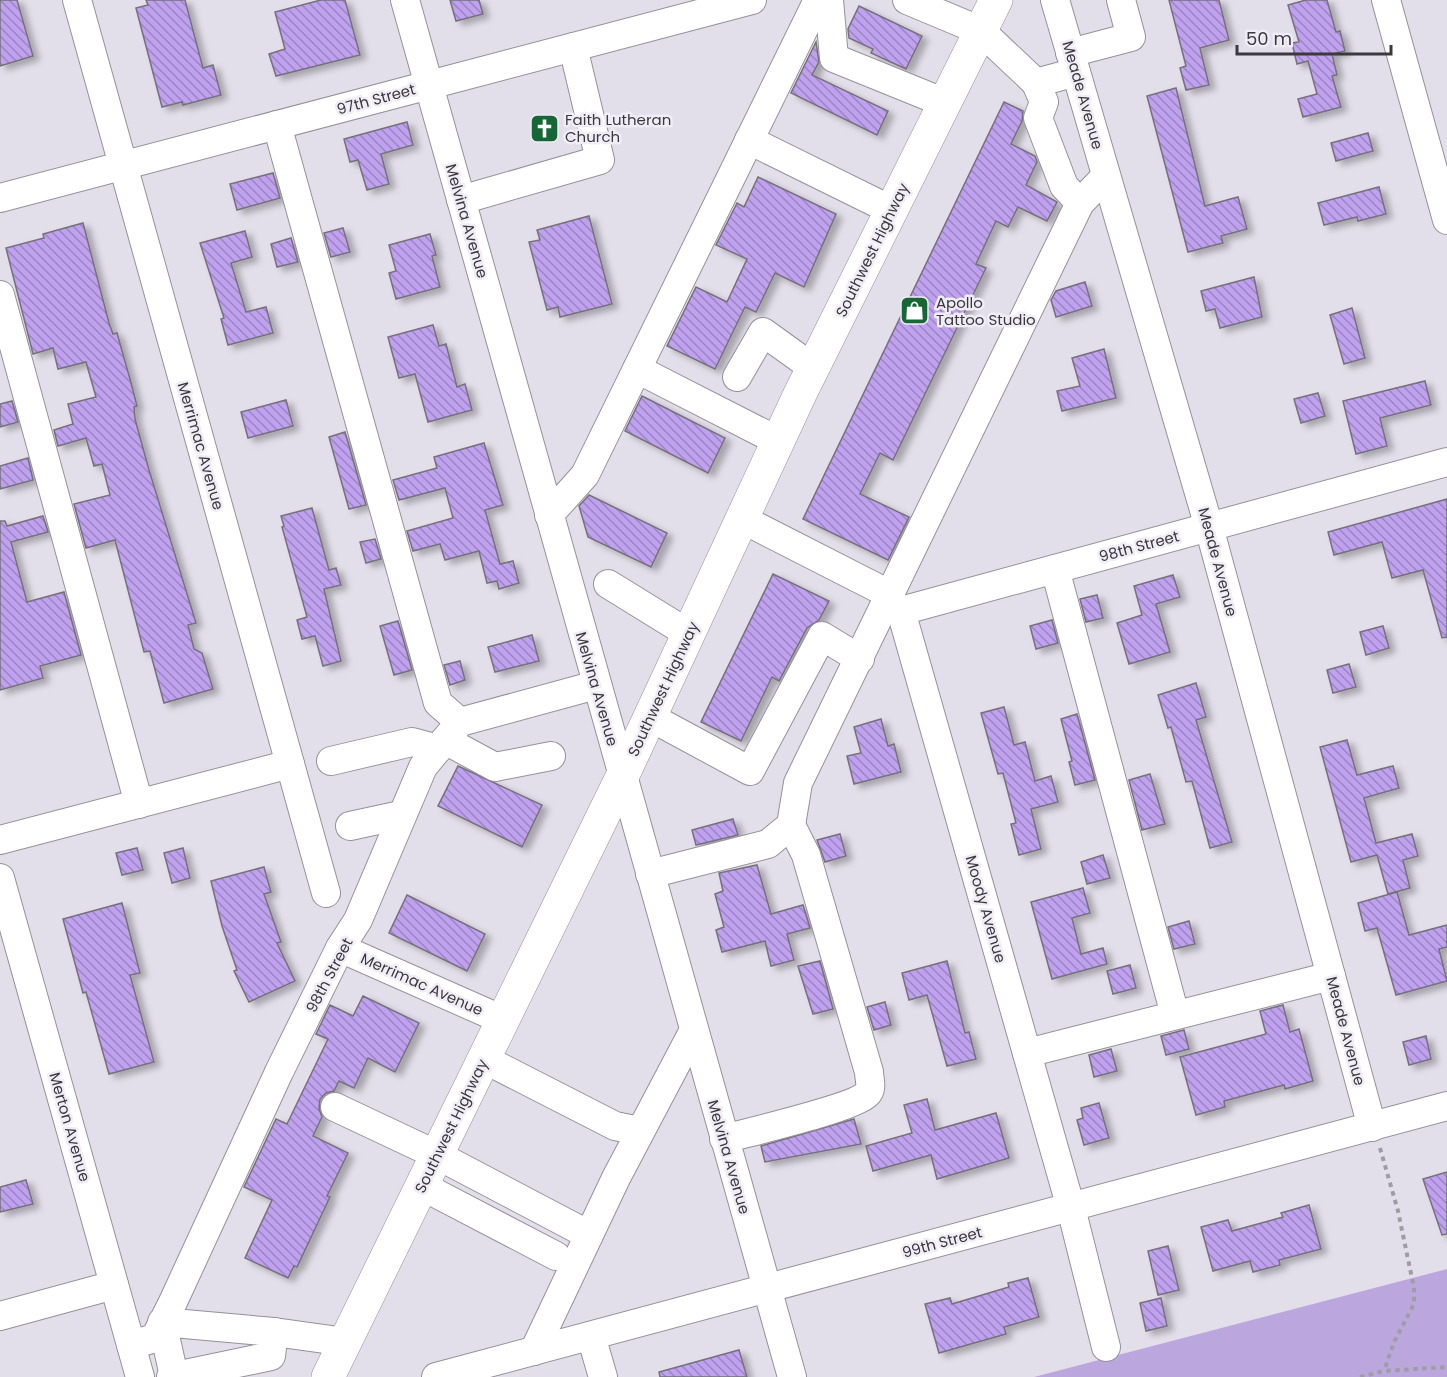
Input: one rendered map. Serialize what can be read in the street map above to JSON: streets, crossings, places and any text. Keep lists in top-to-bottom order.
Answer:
{
  "streets": {
    "main road": ["Southwest Highway"],
    "street": [
      "Meade Avenue",
      "97th Street",
      "Melvina Avenue",
      "Merrimac Avenue",
      "98th Street",
      "Moody Avenue",
      "Merton Avenue",
      "99th Street"
    ]
  },
  "crossings": [
    ["Meade Avenue", "98th Street"],
    ["Meade Avenue", "99th Street"],
    ["97th Street", "Melvina Avenue"],
    ["97th Street", "Merrimac Avenue"],
    ["Melvina Avenue", "Southwest Highway"],
    ["Melvina Avenue", "99th Street"],
    ["Southwest Highway", "Merrimac Avenue"],
    ["Merrimac Avenue", "98th Street"],
    ["98th Street", "Moody Avenue"],
    ["98th Street", "Merton Avenue"],
    ["Moody Avenue", "99th Street"]
  ],
  "places": {
    "church": ["Faith Lutheran Church"],
    "shop": ["Apollo Tattoo Studio"]
  },
  "scale_bar": "50 m"
}
